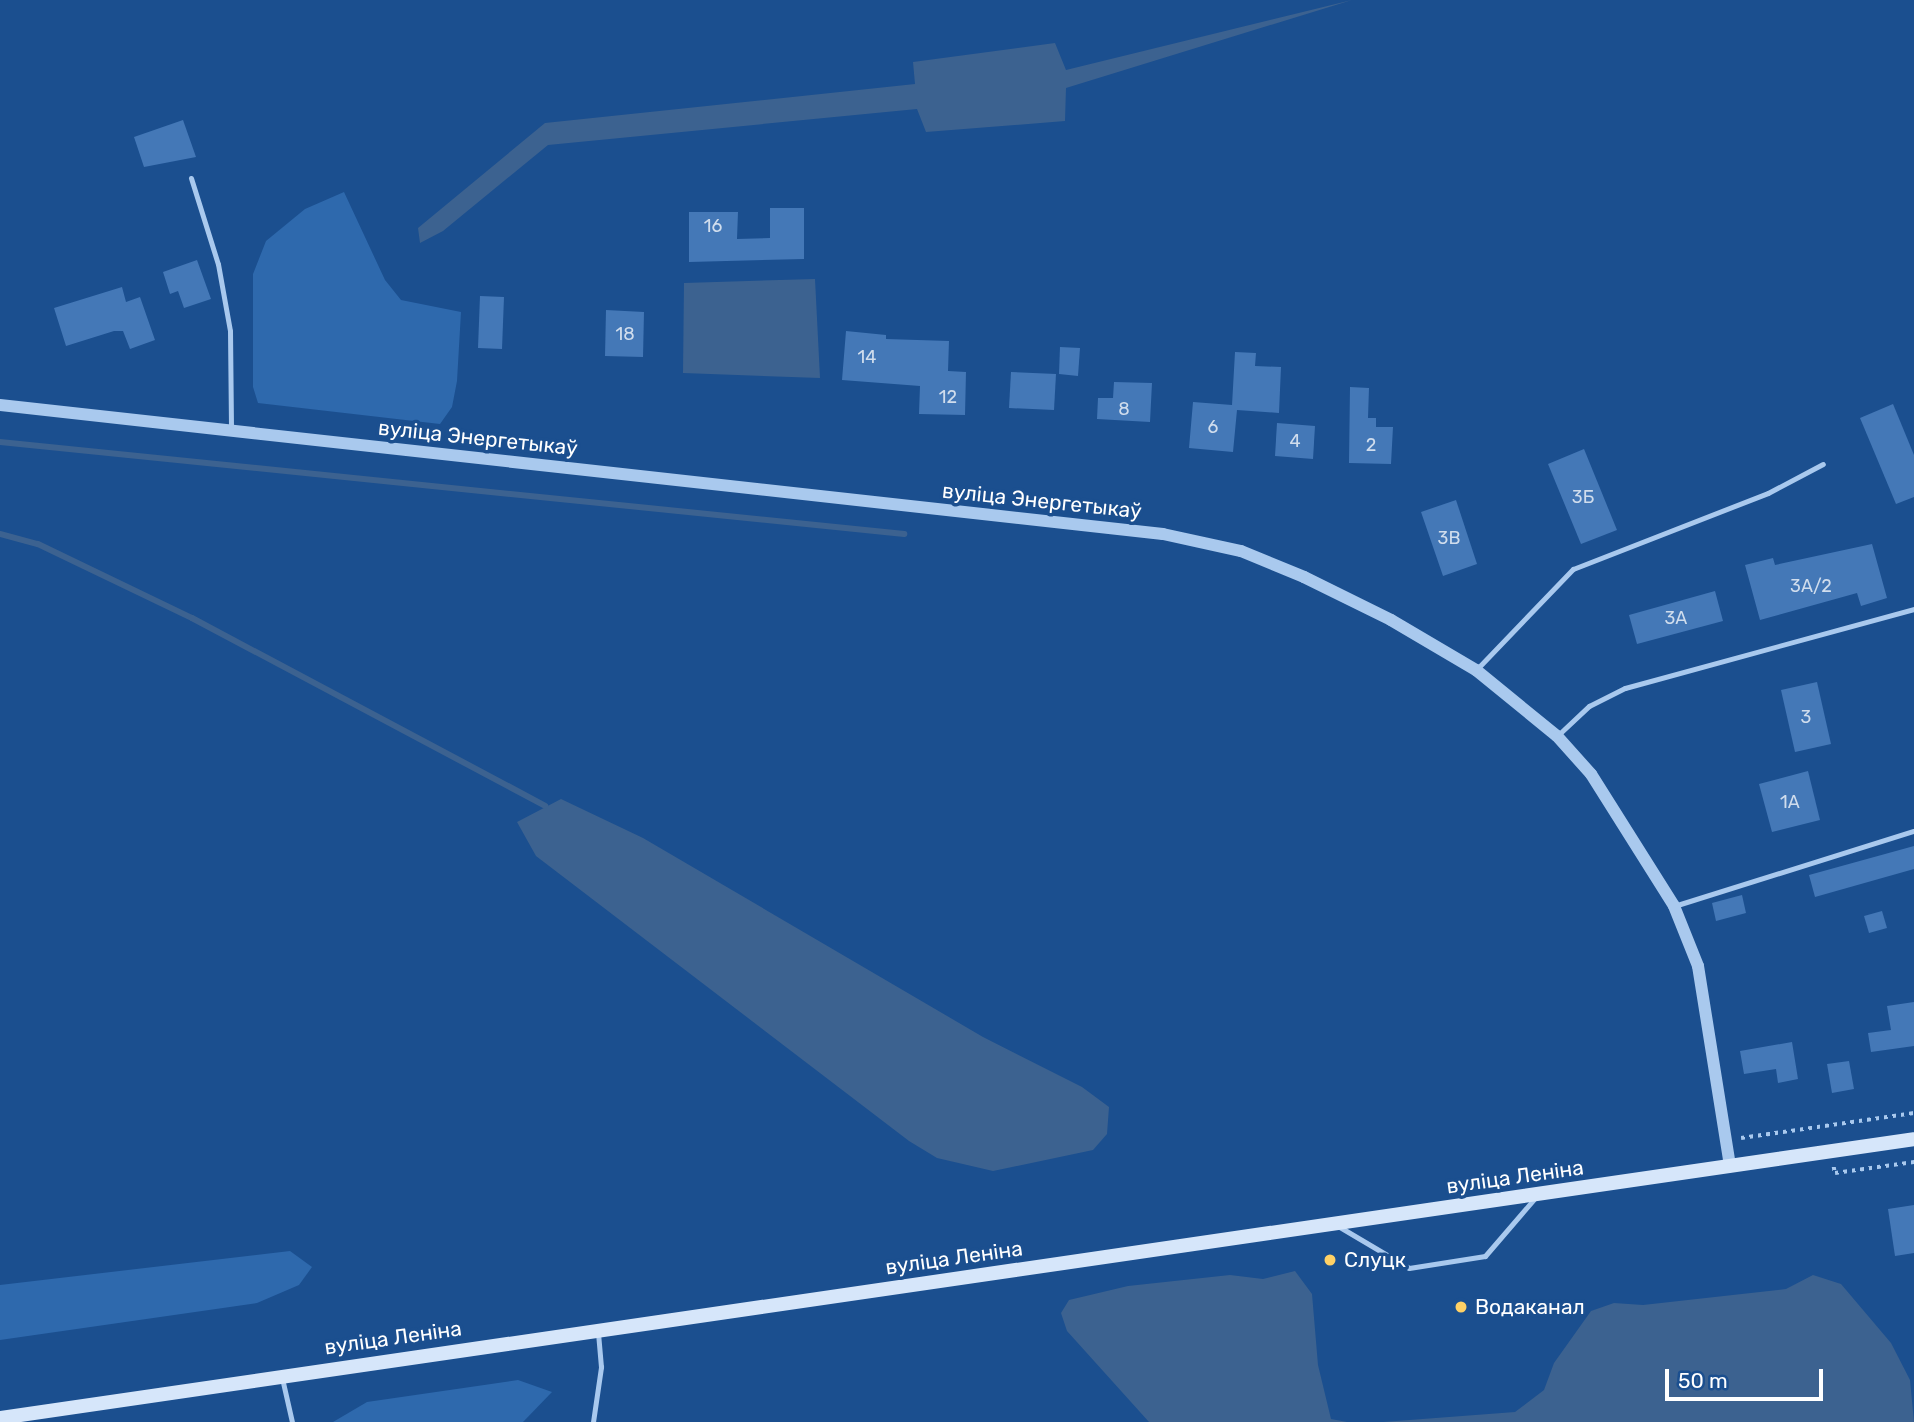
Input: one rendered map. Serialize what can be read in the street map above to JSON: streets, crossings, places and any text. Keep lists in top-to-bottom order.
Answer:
{
  "streets": {
    "main road": ["вуліца Леніна"],
    "street": ["вуліца Энергетыкаў"]
  },
  "crossings": [
    ["вуліца Энергетыкаў", "вуліца Леніна"]
  ],
  "places": ["Слуцк", "Водаканал"],
  "house_numbers": [
    "16",
    "18",
    "14",
    "12",
    "8",
    "6",
    "4",
    "2",
    "3Б",
    "3В",
    "3А/2",
    "3А",
    "3",
    "1А"
  ],
  "scale_bar": "50 m"
}
